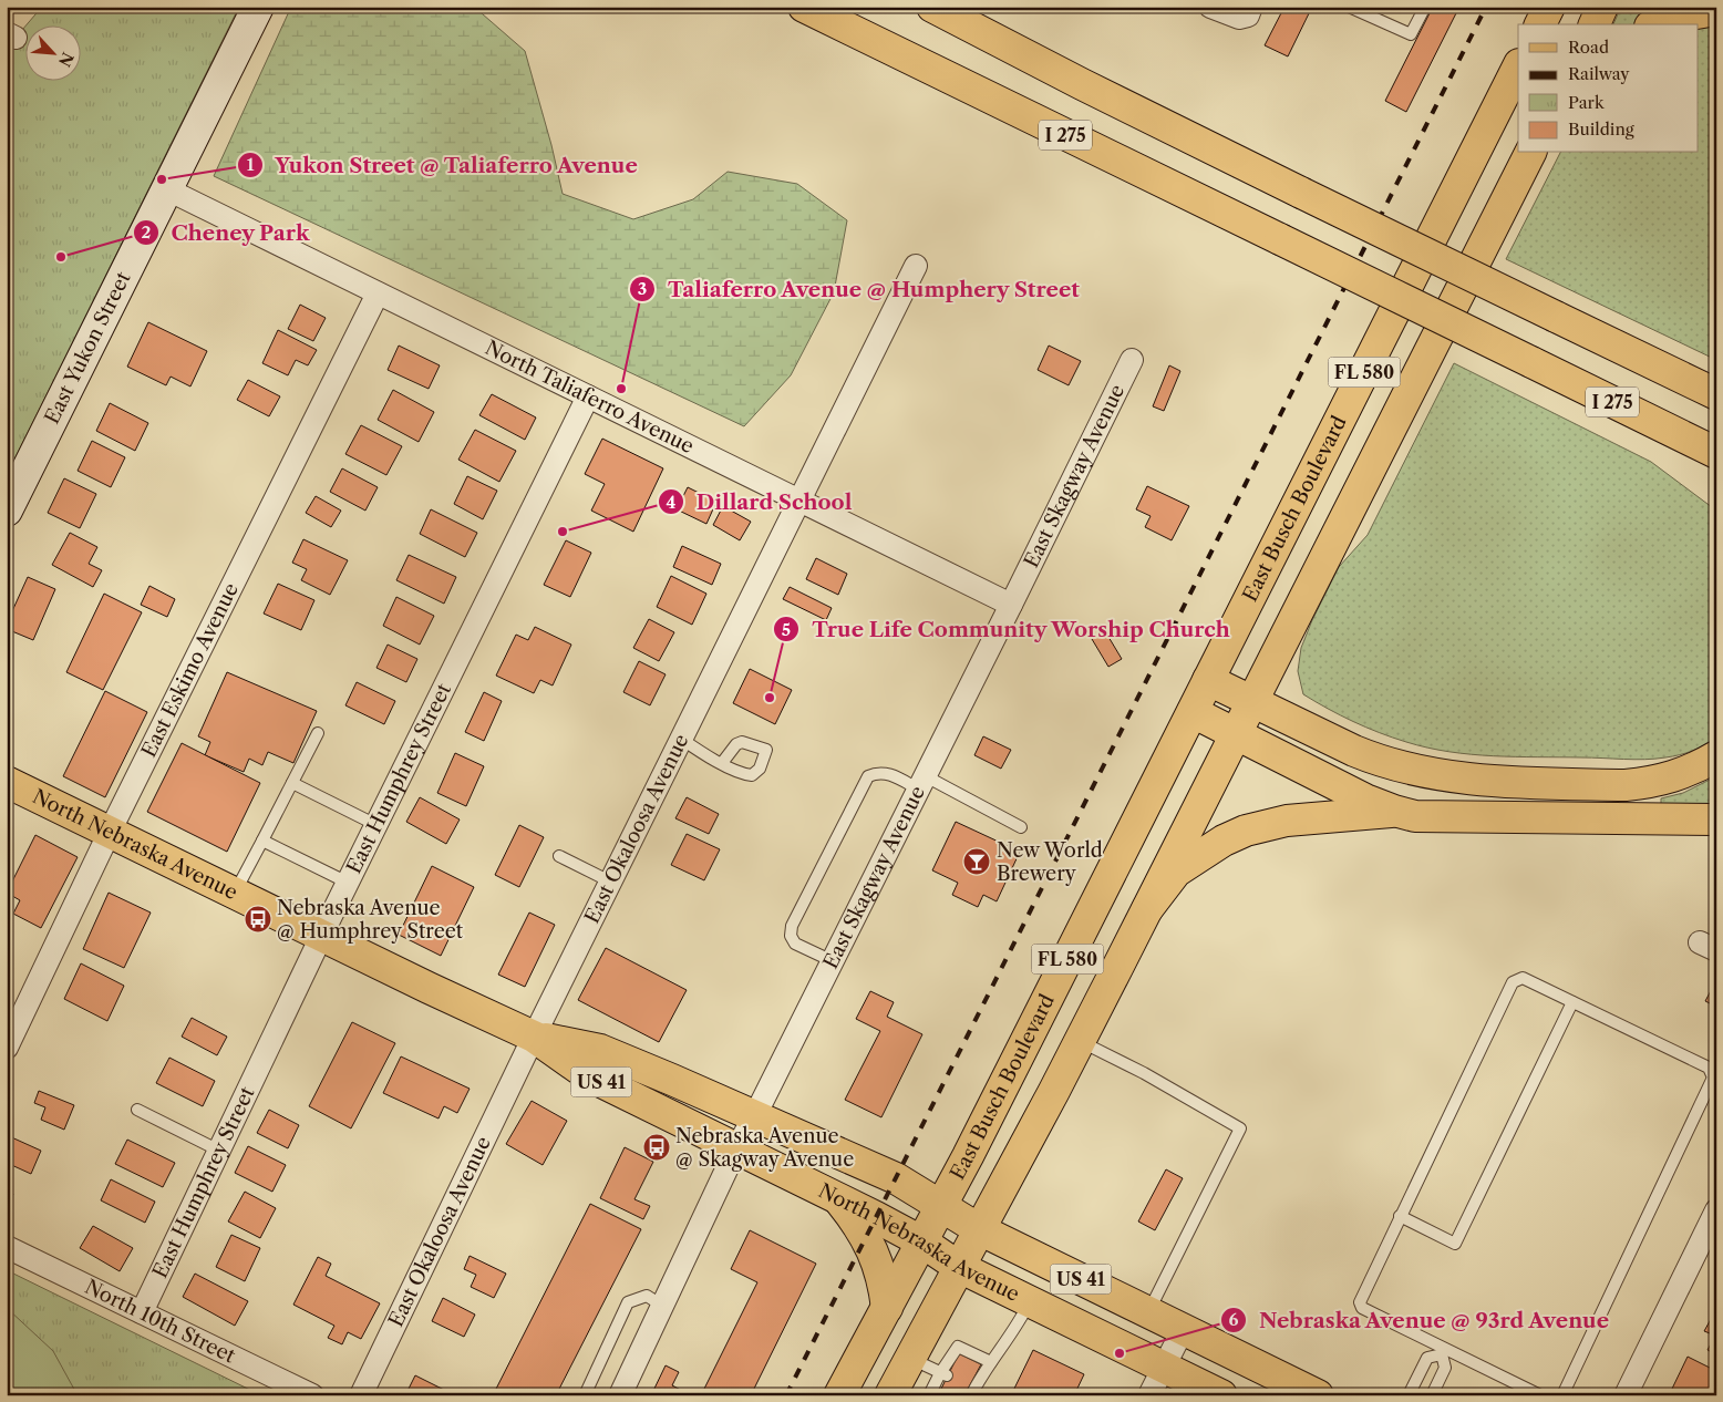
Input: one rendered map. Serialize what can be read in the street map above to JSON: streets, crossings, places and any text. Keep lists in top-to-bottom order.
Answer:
{
  "streets": {
    "main road": [
      "I 275",
      "FL 580",
      "East Busch Boulevard",
      "North Nebraska Avenue",
      "US 41"
    ],
    "street": [
      "East Yukon Street",
      "North Taliaferro Avenue",
      "East Skagway Avenue",
      "East Eskimo Avenue",
      "East Humphrey Street",
      "East Okaloosa Avenue",
      "North 10th Street"
    ]
  },
  "crossings": [
    ["East Yukon Street", "North Taliaferro Avenue"],
    ["FL 580", "North Nebraska Avenue"],
    ["North Taliaferro Avenue", "East Skagway Avenue"],
    ["North Taliaferro Avenue", "East Eskimo Avenue"],
    ["North Taliaferro Avenue", "East Humphrey Street"],
    ["North Taliaferro Avenue", "East Okaloosa Avenue"],
    ["East Skagway Avenue", "North Nebraska Avenue"],
    ["East Busch Boulevard", "North Nebraska Avenue"],
    ["East Eskimo Avenue", "North Nebraska Avenue"],
    ["East Humphrey Street", "North Nebraska Avenue"],
    ["East Humphrey Street", "North 10th Street"],
    ["East Okaloosa Avenue", "North Nebraska Avenue"]
  ],
  "places": {
    "other": [
      "Yukon Street @ Taliaferro Avenue",
      "Cheney Park",
      "Taliaferro Avenue @ Humphery Street",
      "Dillard School",
      "True Life Community Worship Church",
      "Nebraska Avenue @ 93rd Avenue"
    ],
    "bar": ["New World Brewery"],
    "bus stop": ["Nebraska Avenue @ Humphrey Street", "Nebraska Avenue @ Skagway Avenue"]
  },
  "legend": [
    "Road",
    "Railway",
    "Park",
    "Building"
  ],
  "north": "bottom right"
}
